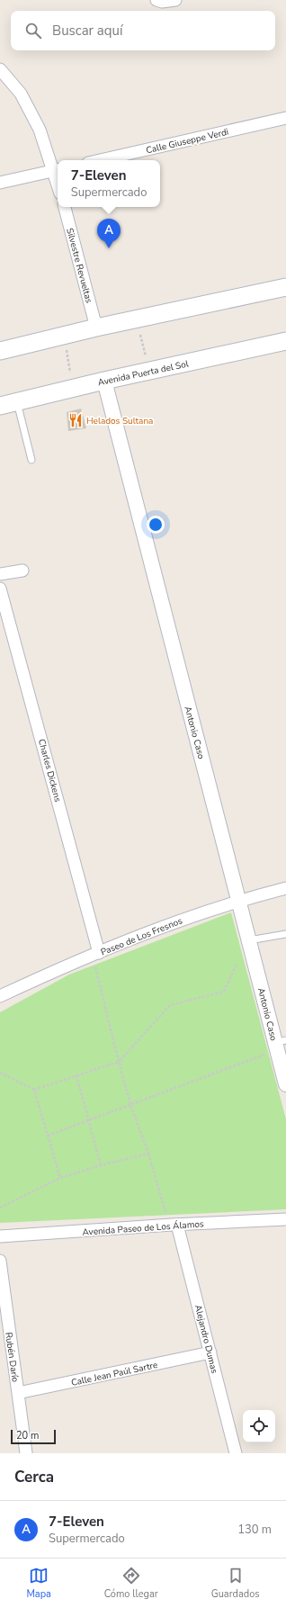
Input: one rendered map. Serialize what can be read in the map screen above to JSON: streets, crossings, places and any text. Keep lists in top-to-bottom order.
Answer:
{
  "streets": {
    "main road": ["Avenida Puerta del Sol"],
    "street": [
      "Calle Giuseppe Verdi",
      "Silvestre Revueltas",
      "Antonio Caso",
      "Charles Dickens",
      "Paseo de Los Fresnos",
      "Avenida Paseo de Los Álamos",
      "Alejandro Dumas",
      "Rubén Darío",
      "Calle Jean Paúl Sartre"
    ]
  },
  "crossings": [
    ["Avenida Puerta del Sol", "Antonio Caso"],
    ["Antonio Caso", "Paseo de Los Fresnos"],
    ["Charles Dickens", "Paseo de Los Fresnos"],
    ["Avenida Paseo de Los Álamos", "Alejandro Dumas"],
    ["Alejandro Dumas", "Calle Jean Paúl Sartre"],
    ["Rubén Darío", "Calle Jean Paúl Sartre"]
  ],
  "places": {
    "restaurant": ["Helados Sultana"]
  },
  "scale_bar": "20 m",
  "page": {
    "search": "Buscar aquí",
    "popup": ["7-Eleven", "Supermercado"],
    "pins": "A",
    "scale": "20 m",
    "heading": "Cerca",
    "list": [
      {
        "mark": "A",
        "name": "7-Eleven",
        "note": "Supermercado",
        "value": "130 m"
      }
    ],
    "nav": ["Mapa", "Cómo llegar", "Guardados"]
  }
}
